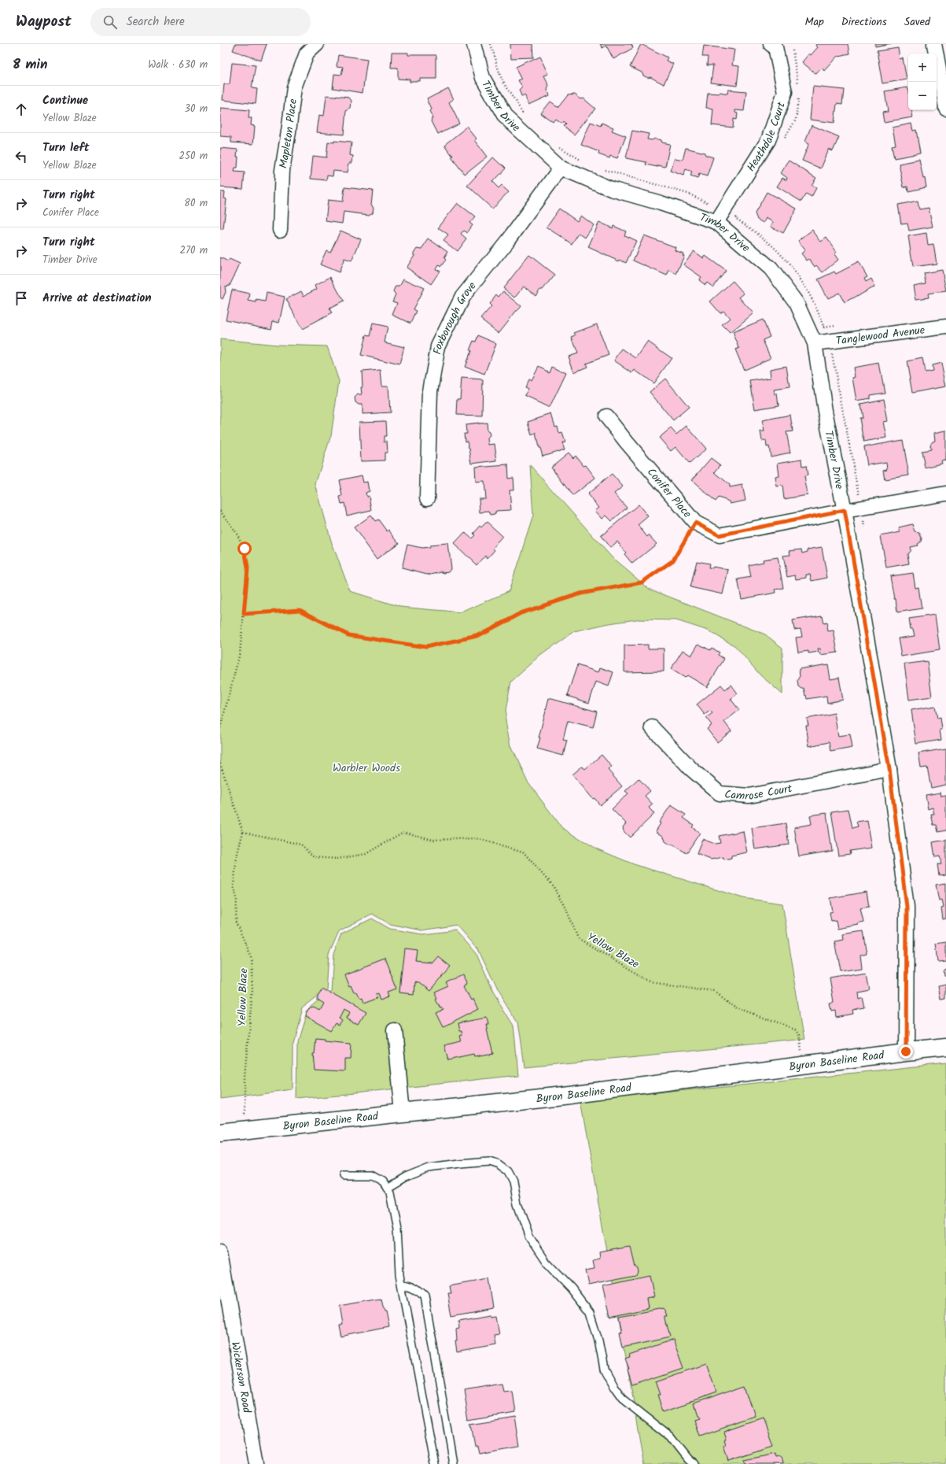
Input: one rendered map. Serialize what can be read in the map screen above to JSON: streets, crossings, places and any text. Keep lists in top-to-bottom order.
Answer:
{
  "streets": {
    "main road": ["Byron Baseline Road"],
    "street": [
      "Timber Drive",
      "Mapleton Place",
      "Heathdale Court",
      "Foxborough Grove",
      "Tanglewood Avenue",
      "Conifer Place",
      "Camrose Court",
      "Wickerson Road"
    ],
    "path": ["Yellow Blaze"]
  },
  "crossings": [
    ["Timber Drive", "Heathdale Court"],
    ["Timber Drive", "Foxborough Grove"],
    ["Timber Drive", "Tanglewood Avenue"],
    ["Timber Drive", "Conifer Place"],
    ["Timber Drive", "Camrose Court"],
    ["Timber Drive", "Byron Baseline Road"],
    ["Yellow Blaze", "Byron Baseline Road"]
  ],
  "parks": ["Warbler Woods"],
  "page": {
    "header": "Waypost",
    "search": "Search here",
    "nav": ["Map", "Directions", "Saved"],
    "heading": ["8 min", "Walk · 630 m"],
    "map_buttons": ["+", "−"],
    "list": [
      ["Continue", "Yellow Blaze", "30 m"],
      ["Turn left", "Yellow Blaze", "250 m"],
      ["Turn right", "Conifer Place", "80 m"],
      ["Turn right", "Timber Drive", "270 m"],
      "Arrive at destination"
    ]
  }
}
